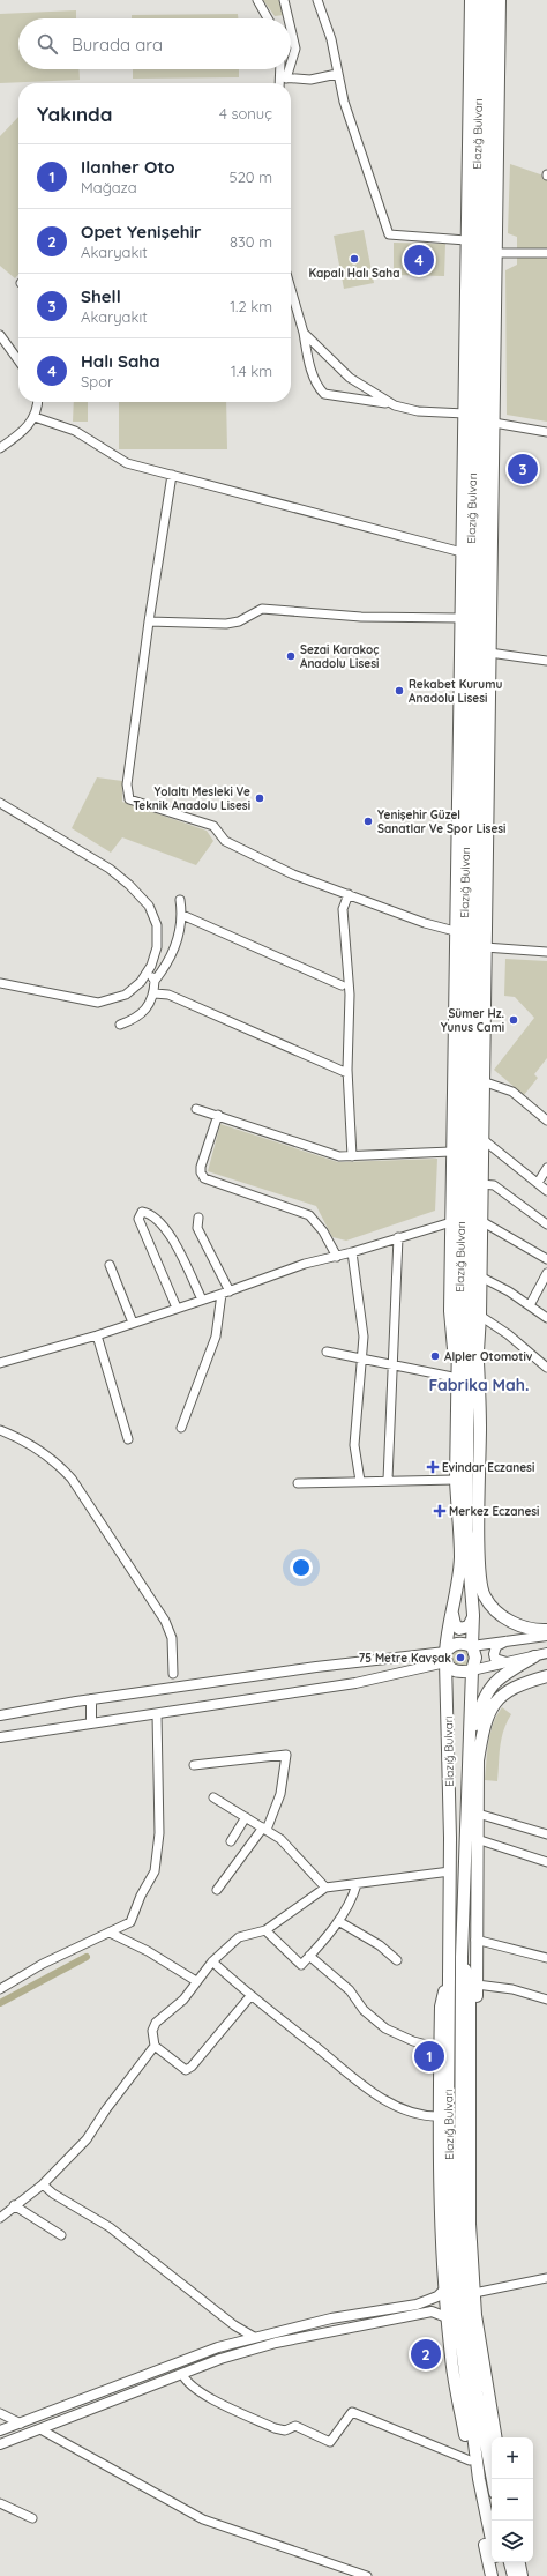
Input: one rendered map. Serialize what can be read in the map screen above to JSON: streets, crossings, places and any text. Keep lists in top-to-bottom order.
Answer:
{
  "streets": {
    "highway": ["Elazığ Bulvarı"]
  },
  "districts": ["Fabrika Mah."],
  "places": {
    "other": [
      "Kapalı Halı Saha",
      "Sezai Karakoç Anadolu Lisesi",
      "Rekabet Kurumu Anadolu Lisesi",
      "Yolaltı Mesleki Ve Teknik Anadolu Lisesi",
      "Yenişehir Güzel Sanatlar Ve Spor Lisesi",
      "Sümer Hz. Yunus Cami",
      "Alpler Otomotiv",
      "75 Metre Kavşak"
    ],
    "health": ["Evindar Eczanesi", "Merkez Eczanesi"]
  },
  "page": {
    "search": "Burada ara",
    "heading": ["Yakında", "4 sonuç"],
    "list": [
      {
        "mark": "1",
        "name": "Ilanher Oto",
        "note": "Mağaza",
        "value": "520 m"
      },
      {
        "mark": "2",
        "name": "Opet Yenişehir",
        "note": "Akaryakıt",
        "value": "830 m"
      },
      {
        "mark": "3",
        "name": "Shell",
        "note": "Akaryakıt",
        "value": "1.2 km"
      },
      {
        "mark": "4",
        "name": "Halı Saha",
        "note": "Spor",
        "value": "1.4 km"
      }
    ],
    "pins": [
      "4",
      "3",
      "1",
      "2"
    ],
    "map_buttons": ["+", "−"]
  }
}
